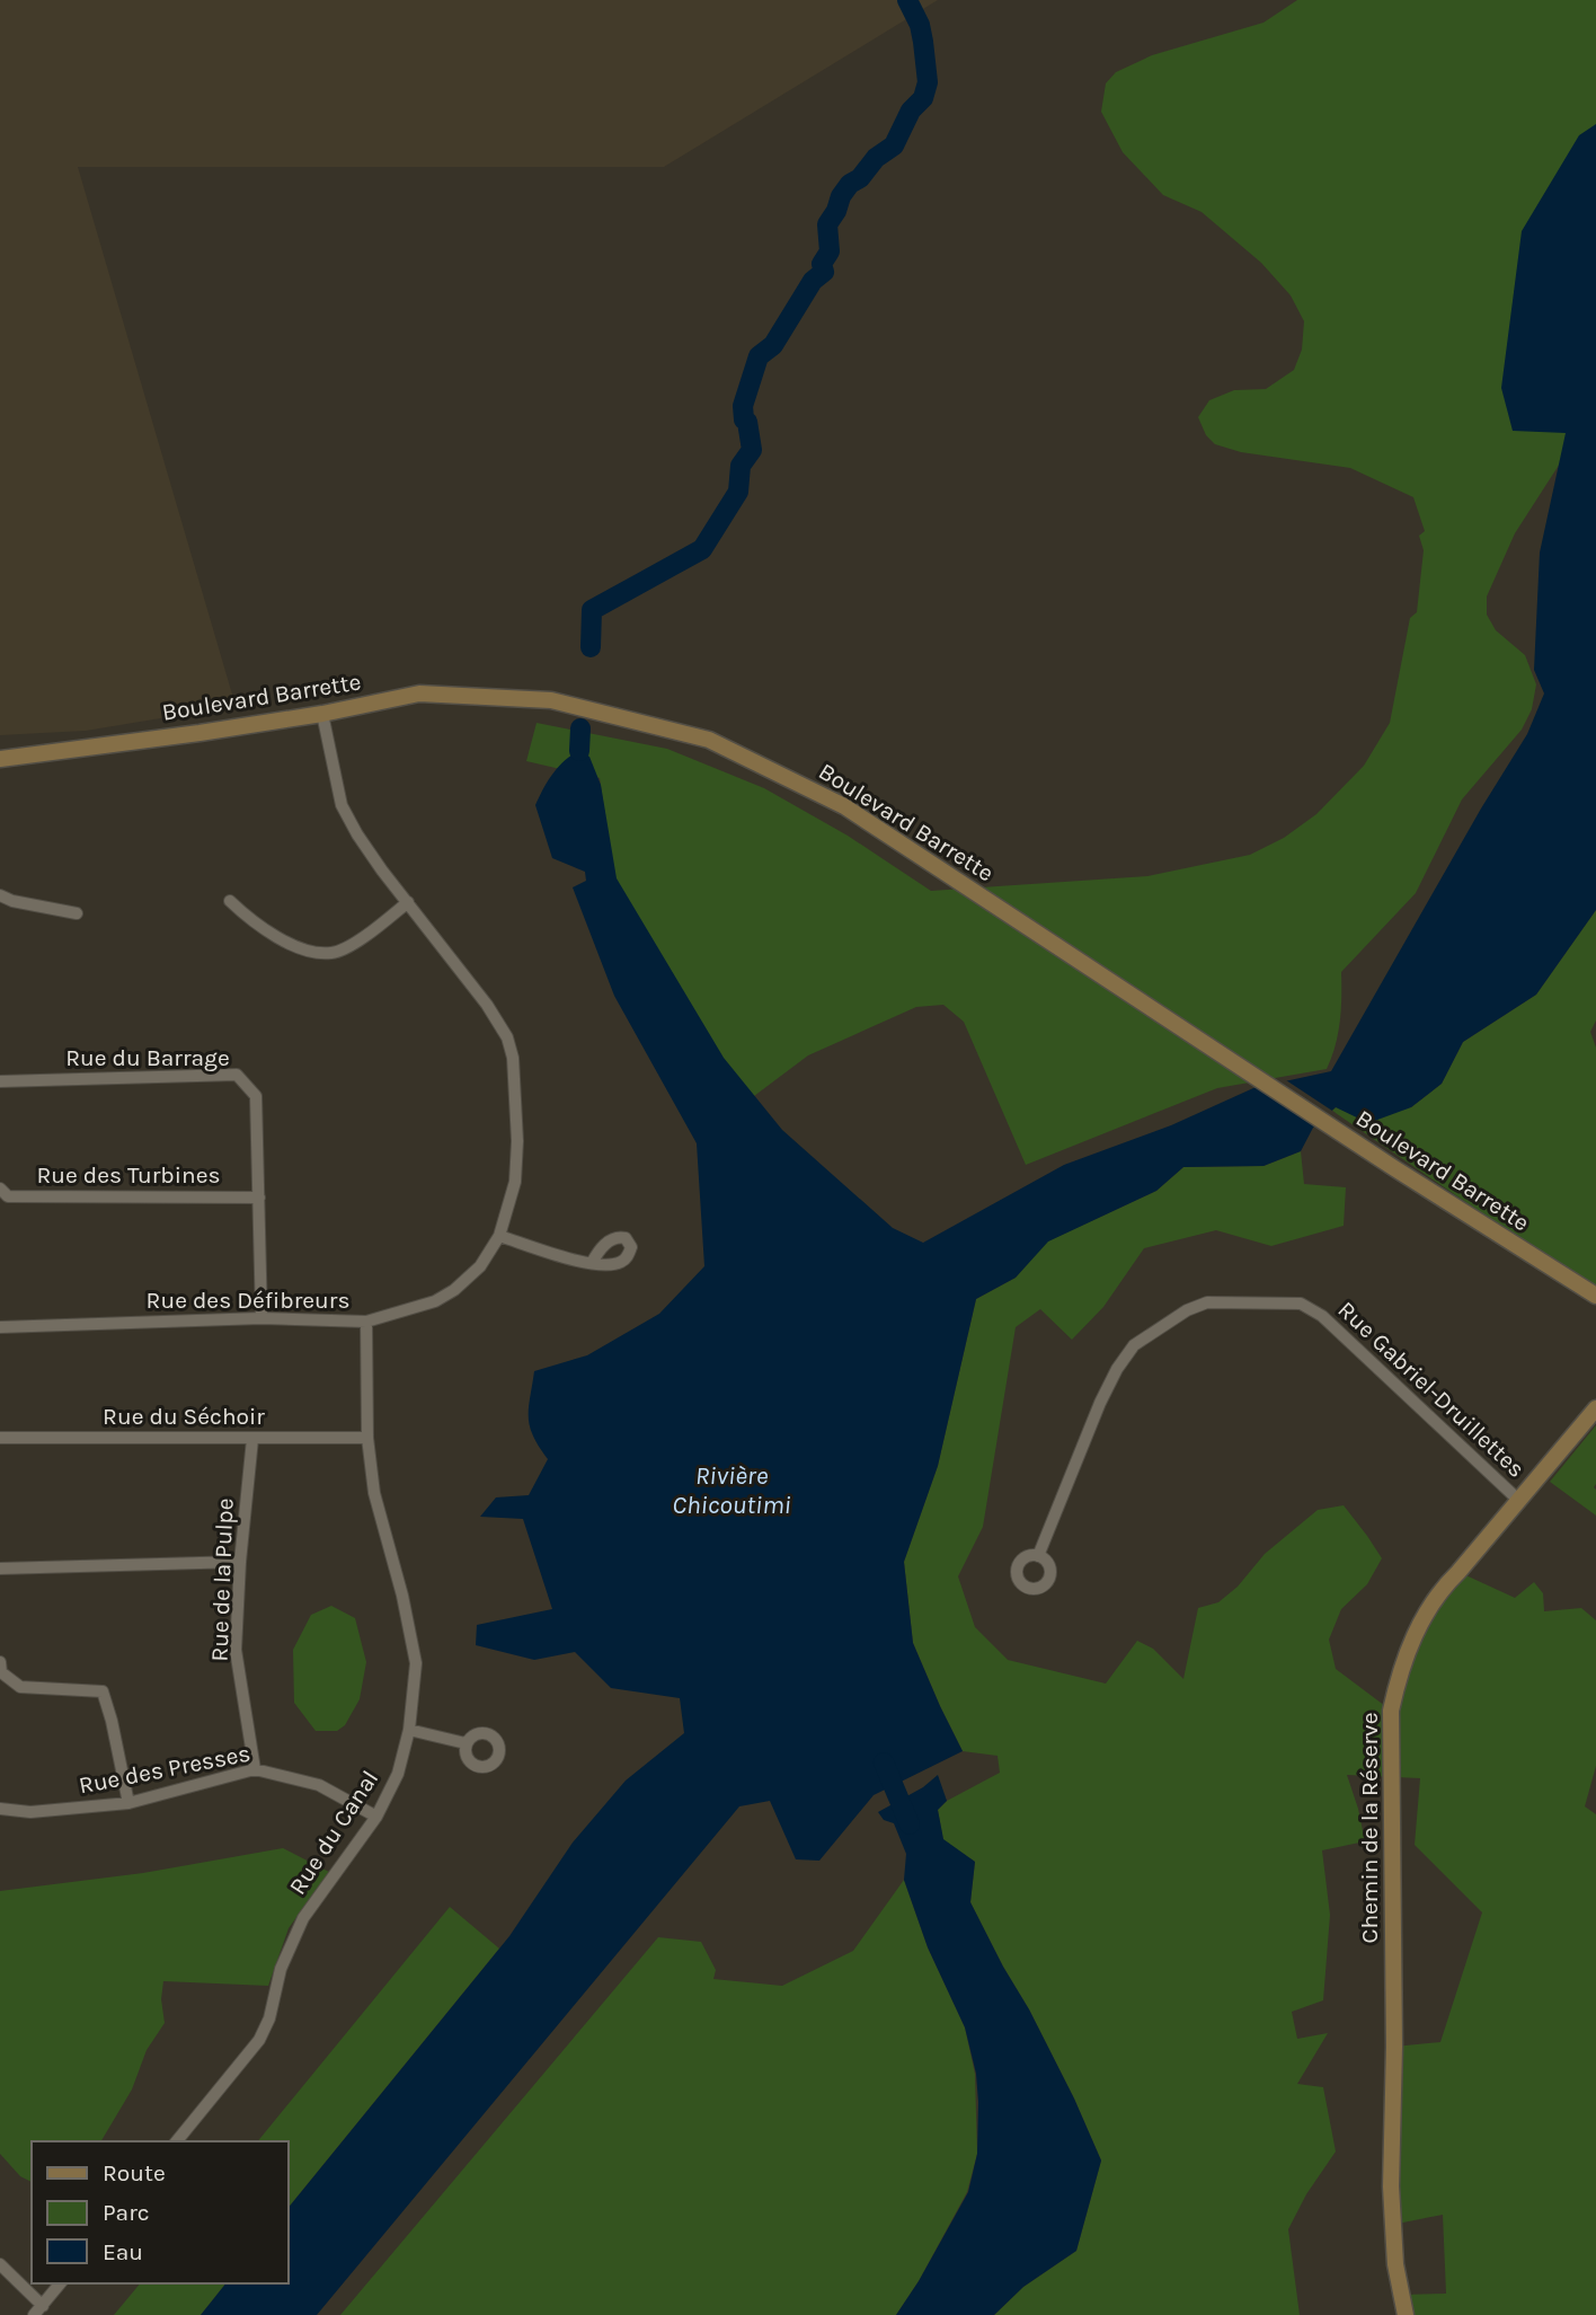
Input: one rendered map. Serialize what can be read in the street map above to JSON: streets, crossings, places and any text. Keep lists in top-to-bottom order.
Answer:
{
  "streets": {
    "street": [
      "Boulevard Barrette",
      "Rue du Barrage",
      "Rue des Turbines",
      "Rue des Défibreurs",
      "Rue Gabriel-Druillettes",
      "Rue du Séchoir",
      "Rue de la Pulpe",
      "Rue des Presses",
      "Chemin de la Réserve",
      "Rue du Canal"
    ]
  },
  "crossings": [
    ["Boulevard Barrette", "Rue des Défibreurs"],
    ["Rue du Barrage", "Rue des Turbines"],
    ["Rue du Barrage", "Rue des Défibreurs"],
    ["Rue des Défibreurs", "Rue du Canal"],
    ["Rue Gabriel-Druillettes", "Chemin de la Réserve"],
    ["Rue du Séchoir", "Rue de la Pulpe"],
    ["Rue du Séchoir", "Rue du Canal"],
    ["Rue de la Pulpe", "Rue des Presses"],
    ["Rue des Presses", "Rue du Canal"]
  ],
  "water": ["Rivière Chicoutimi"],
  "legend": ["Route", "Parc", "Eau"]
}
